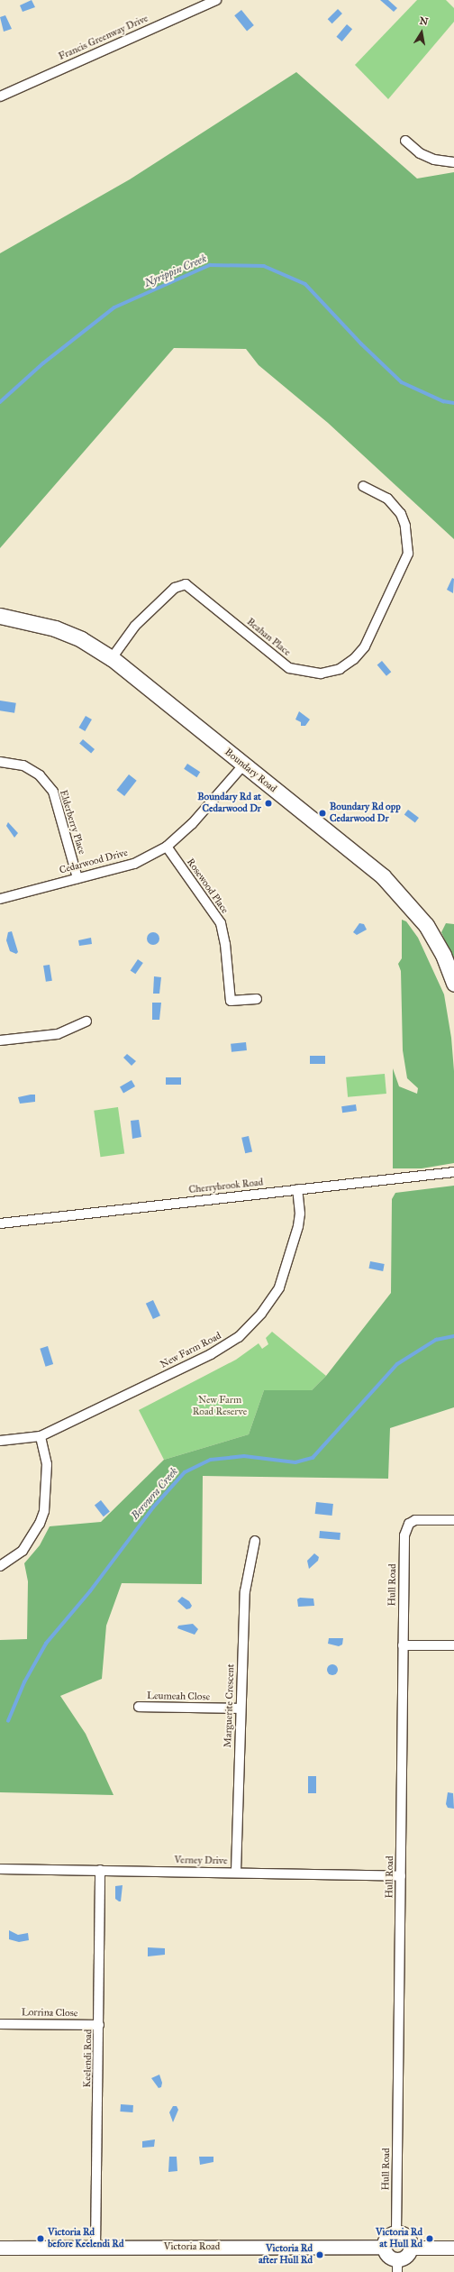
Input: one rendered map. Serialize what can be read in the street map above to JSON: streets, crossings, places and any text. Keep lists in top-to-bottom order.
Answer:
{
  "streets": {
    "main road": ["Boundary Road"],
    "street": [
      "Francis Greenway Drive",
      "Beahan Place",
      "Elderberry Place",
      "Cedarwood Drive",
      "Rosewood Place",
      "Cherrybrook Road",
      "New Farm Road",
      "Hull Road",
      "Leumeah Close",
      "Marguerite Crescent",
      "Verney Drive",
      "Lorrina Close",
      "Keelendi Road",
      "Victoria Road"
    ]
  },
  "crossings": [
    ["Beahan Place", "Boundary Road"],
    ["Boundary Road", "Cedarwood Drive"],
    ["Elderberry Place", "Cedarwood Drive"],
    ["Cedarwood Drive", "Rosewood Place"],
    ["Cherrybrook Road", "New Farm Road"],
    ["Hull Road", "Verney Drive"],
    ["Hull Road", "Victoria Road"],
    ["Leumeah Close", "Marguerite Crescent"],
    ["Marguerite Crescent", "Verney Drive"],
    ["Verney Drive", "Keelendi Road"],
    ["Lorrina Close", "Keelendi Road"],
    ["Keelendi Road", "Victoria Road"]
  ],
  "water": ["Nyrippin Creek", "Berowra Creek"],
  "parks": ["New Farm Road Reserve"],
  "places": [
    "Boundary Rd at Cedarwood Dr",
    "Boundary Rd opp Cedarwood Dr",
    "Victoria Rd before Keelendi Rd",
    "Victoria Rd at Hull Rd",
    "Victoria Rd after Hull Rd"
  ],
  "north": "top"
}
